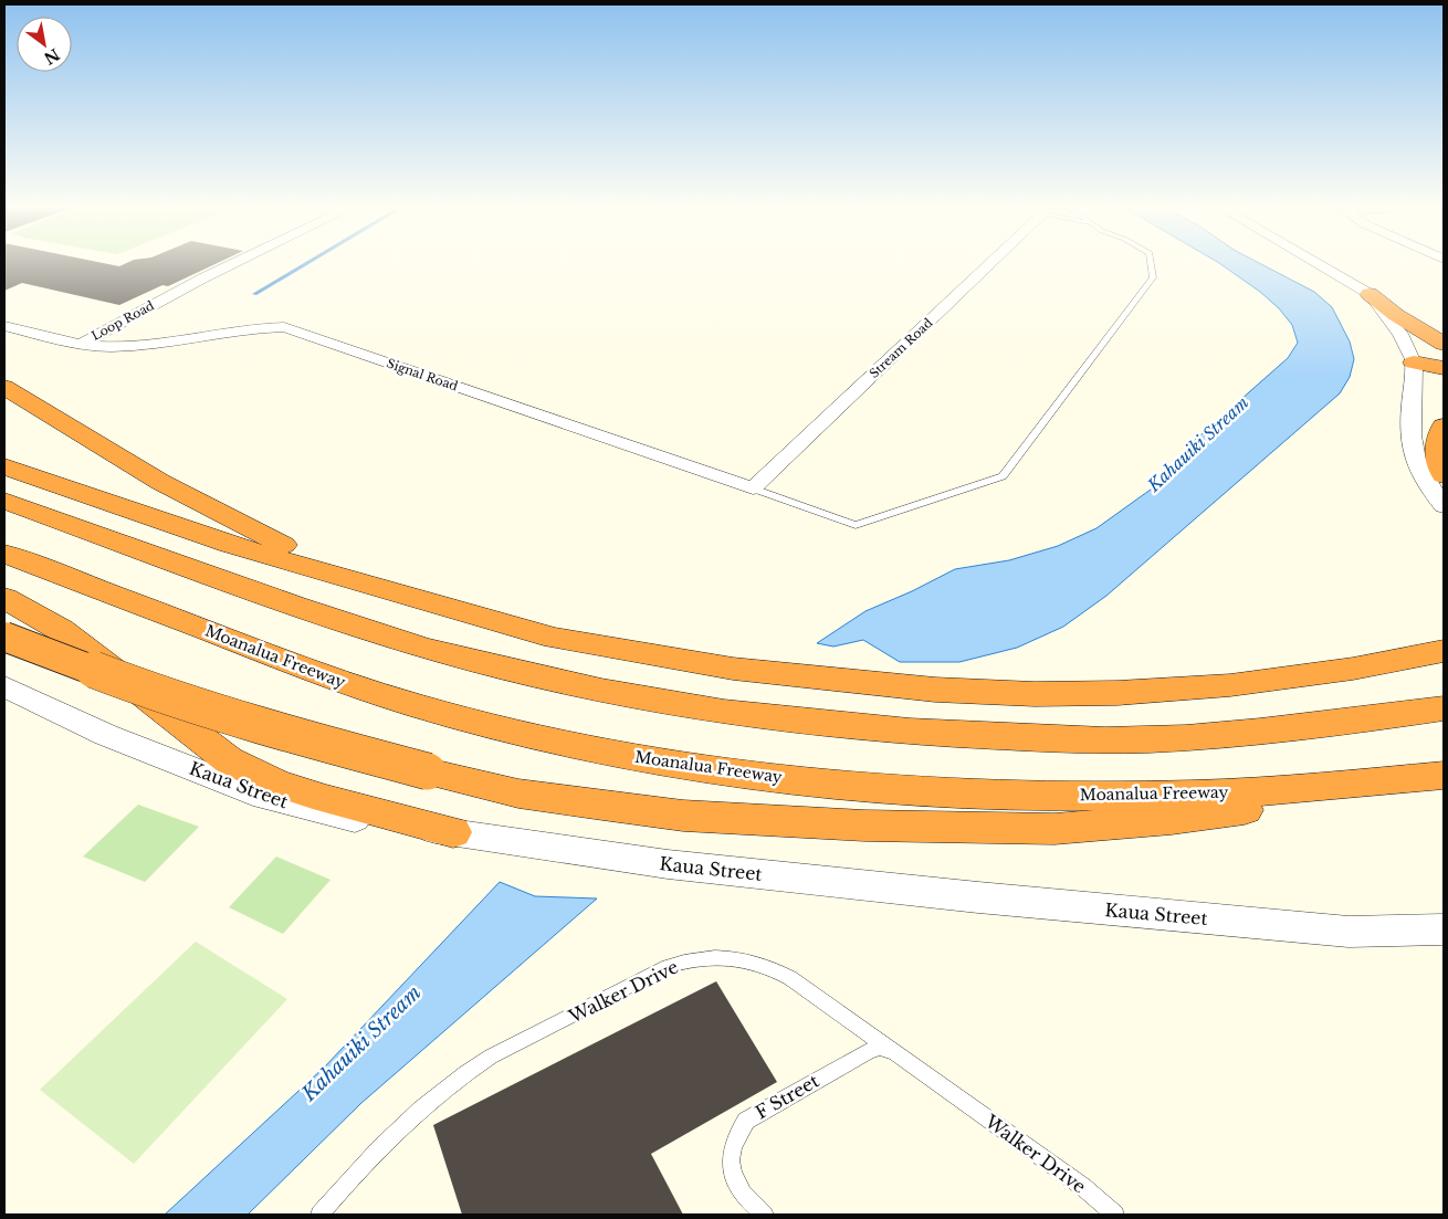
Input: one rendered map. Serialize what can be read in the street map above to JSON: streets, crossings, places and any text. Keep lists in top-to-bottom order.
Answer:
{
  "streets": {
    "highway": ["Moanalua Freeway"],
    "street": [
      "Loop Road",
      "Stream Road",
      "Signal Road",
      "Kaua Street"
    ],
    "lane": ["Walker Drive", "F Street"]
  },
  "crossings": [
    ["Loop Road", "Signal Road"],
    ["Stream Road", "Signal Road"],
    ["Walker Drive", "F Street"]
  ],
  "water": ["Kahauiki Stream"],
  "north": "bottom right"
}
